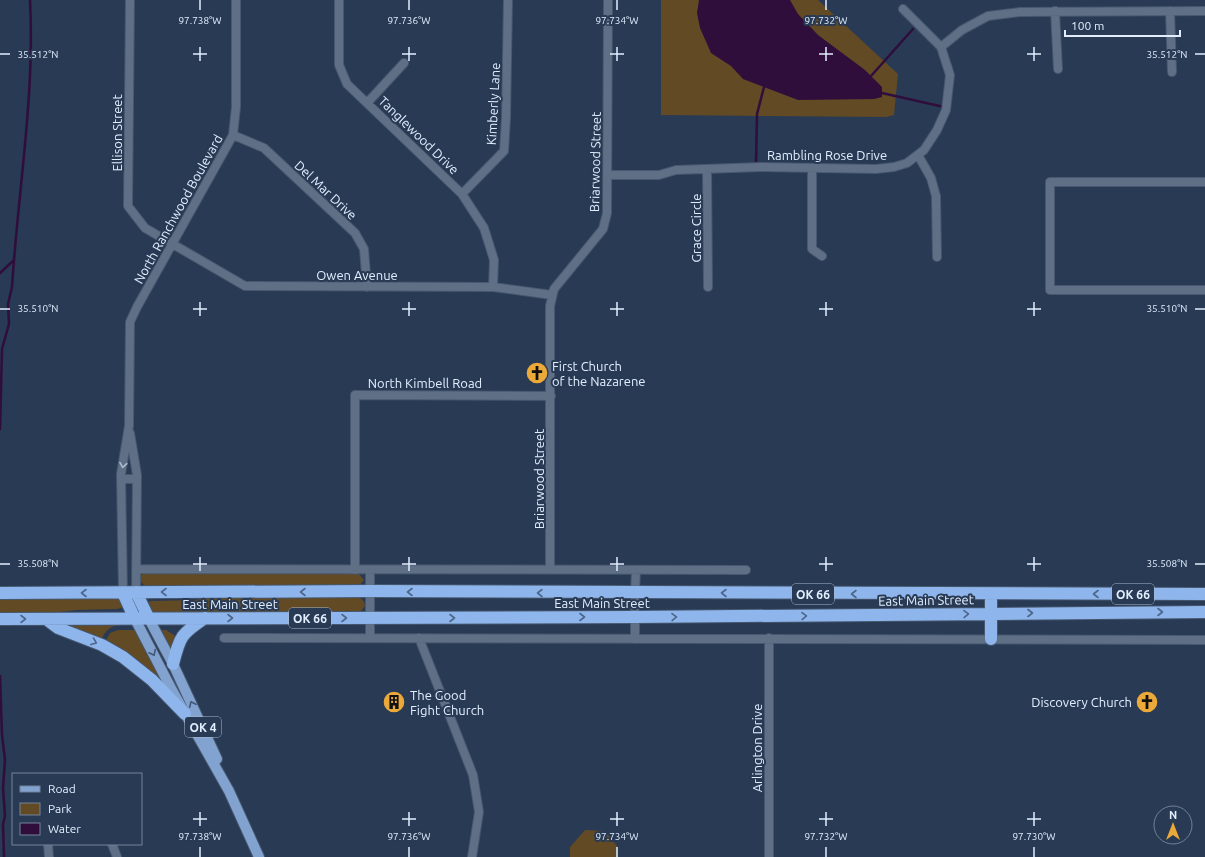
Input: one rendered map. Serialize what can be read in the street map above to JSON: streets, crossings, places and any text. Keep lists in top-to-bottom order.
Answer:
{
  "streets": {
    "highway": ["OK 66", "East Main Street", "OK 4"],
    "street": [
      "Kimberly Lane",
      "Ellison Street",
      "Tanglewood Drive",
      "Rambling Rose Drive",
      "Briarwood Street",
      "Del Mar Drive",
      "North Ranchwood Boulevard",
      "Grace Circle",
      "Owen Avenue",
      "North Kimbell Road",
      "Arlington Drive"
    ]
  },
  "crossings": [
    ["Kimberly Lane", "Tanglewood Drive"],
    ["Ellison Street", "North Ranchwood Boulevard"],
    ["Ellison Street", "Owen Avenue"],
    ["Tanglewood Drive", "Owen Avenue"],
    ["Rambling Rose Drive", "Briarwood Street"],
    ["Rambling Rose Drive", "Grace Circle"],
    ["Briarwood Street", "Owen Avenue"],
    ["Briarwood Street", "North Kimbell Road"],
    ["Del Mar Drive", "North Ranchwood Boulevard"],
    ["Del Mar Drive", "Owen Avenue"],
    ["North Ranchwood Boulevard", "Owen Avenue"],
    ["North Ranchwood Boulevard", "East Main Street"],
    ["North Ranchwood Boulevard", "OK 4"],
    ["East Main Street", "OK 4"]
  ],
  "places": {
    "church": ["First Church of the Nazarene", "Discovery Church"],
    "building": ["The Good Fight Church"]
  },
  "legend": ["Road", "Park", "Water"],
  "scale_bar": "100 m",
  "north": "top",
  "coordinates": [
    "97.738°W",
    "97.736°W",
    "97.734°W",
    "97.732°W",
    "35.512°N",
    "35.510°N",
    "35.508°N",
    "97.730°W"
  ]
}
